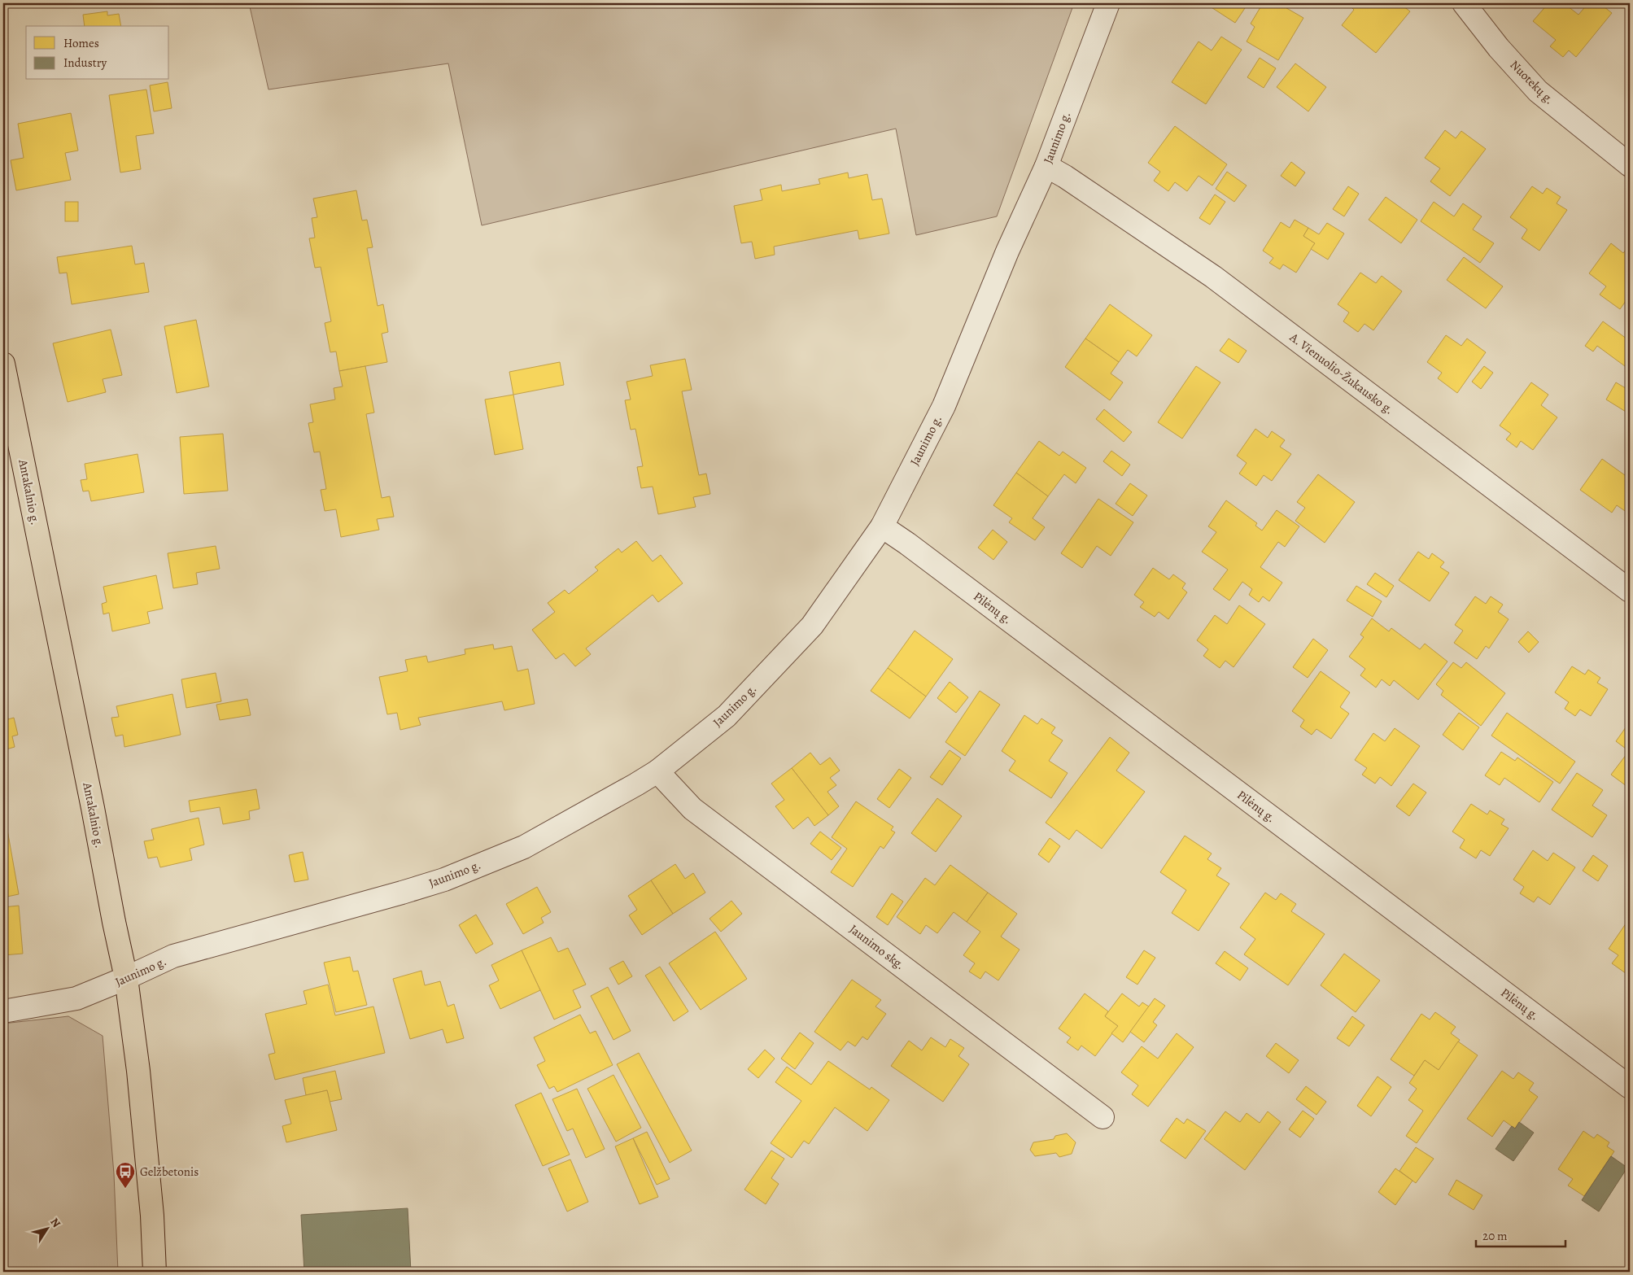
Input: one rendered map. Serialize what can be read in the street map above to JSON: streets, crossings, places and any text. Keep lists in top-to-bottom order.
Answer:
{
  "streets": {
    "main road": ["Antakalnio g."],
    "street": [
      "Nuotekų g.",
      "Jaunimo g.",
      "A. Vienuolio-Žukausko g.",
      "Pilėnų g.",
      "Jaunimo skg."
    ]
  },
  "crossings": [
    ["Jaunimo g.", "A. Vienuolio-Žukausko g."],
    ["Jaunimo g.", "Antakalnio g."],
    ["Jaunimo g.", "Pilėnų g."],
    ["Jaunimo g.", "Jaunimo skg."]
  ],
  "places": {
    "bus stop": ["Gelžbetonis"]
  },
  "legend": ["Homes", "Industry"],
  "scale_bar": "20 m",
  "north": "top right"
}
